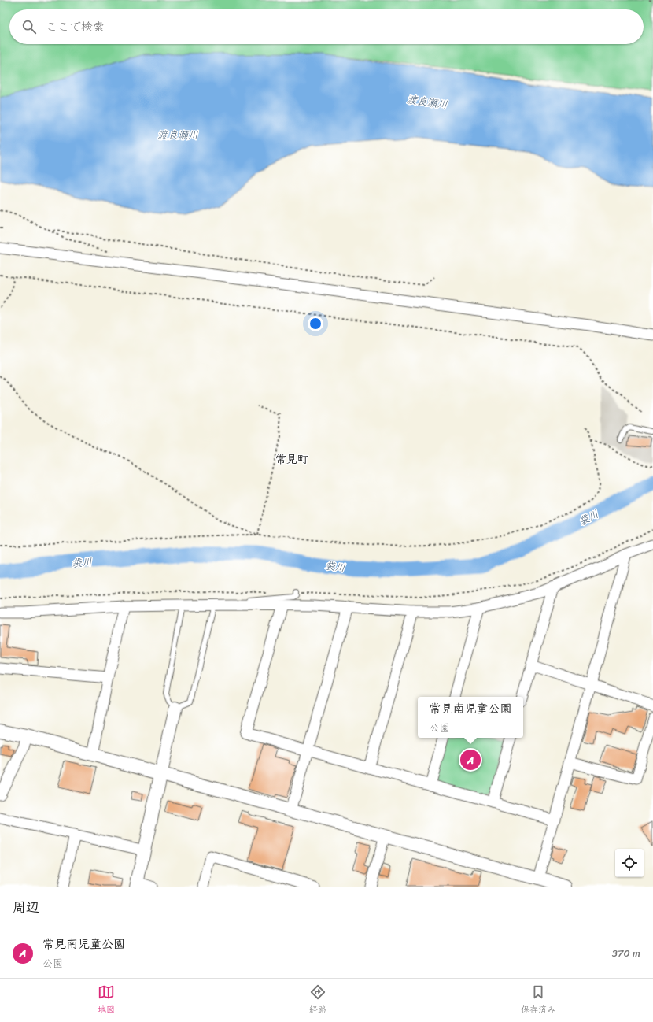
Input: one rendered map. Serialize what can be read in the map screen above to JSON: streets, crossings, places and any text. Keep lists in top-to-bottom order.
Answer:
{
  "districts": ["常見町"],
  "water": ["渡良瀬川", "袋川"],
  "page": {
    "search": "ここで検索",
    "popup": ["常見南児童公園", "公園"],
    "pins": "A",
    "heading": "周辺",
    "list": [
      {
        "mark": "A",
        "name": "常見南児童公園",
        "note": "公園",
        "value": "370 m"
      }
    ],
    "nav": ["地図", "経路", "保存済み"]
  }
}
